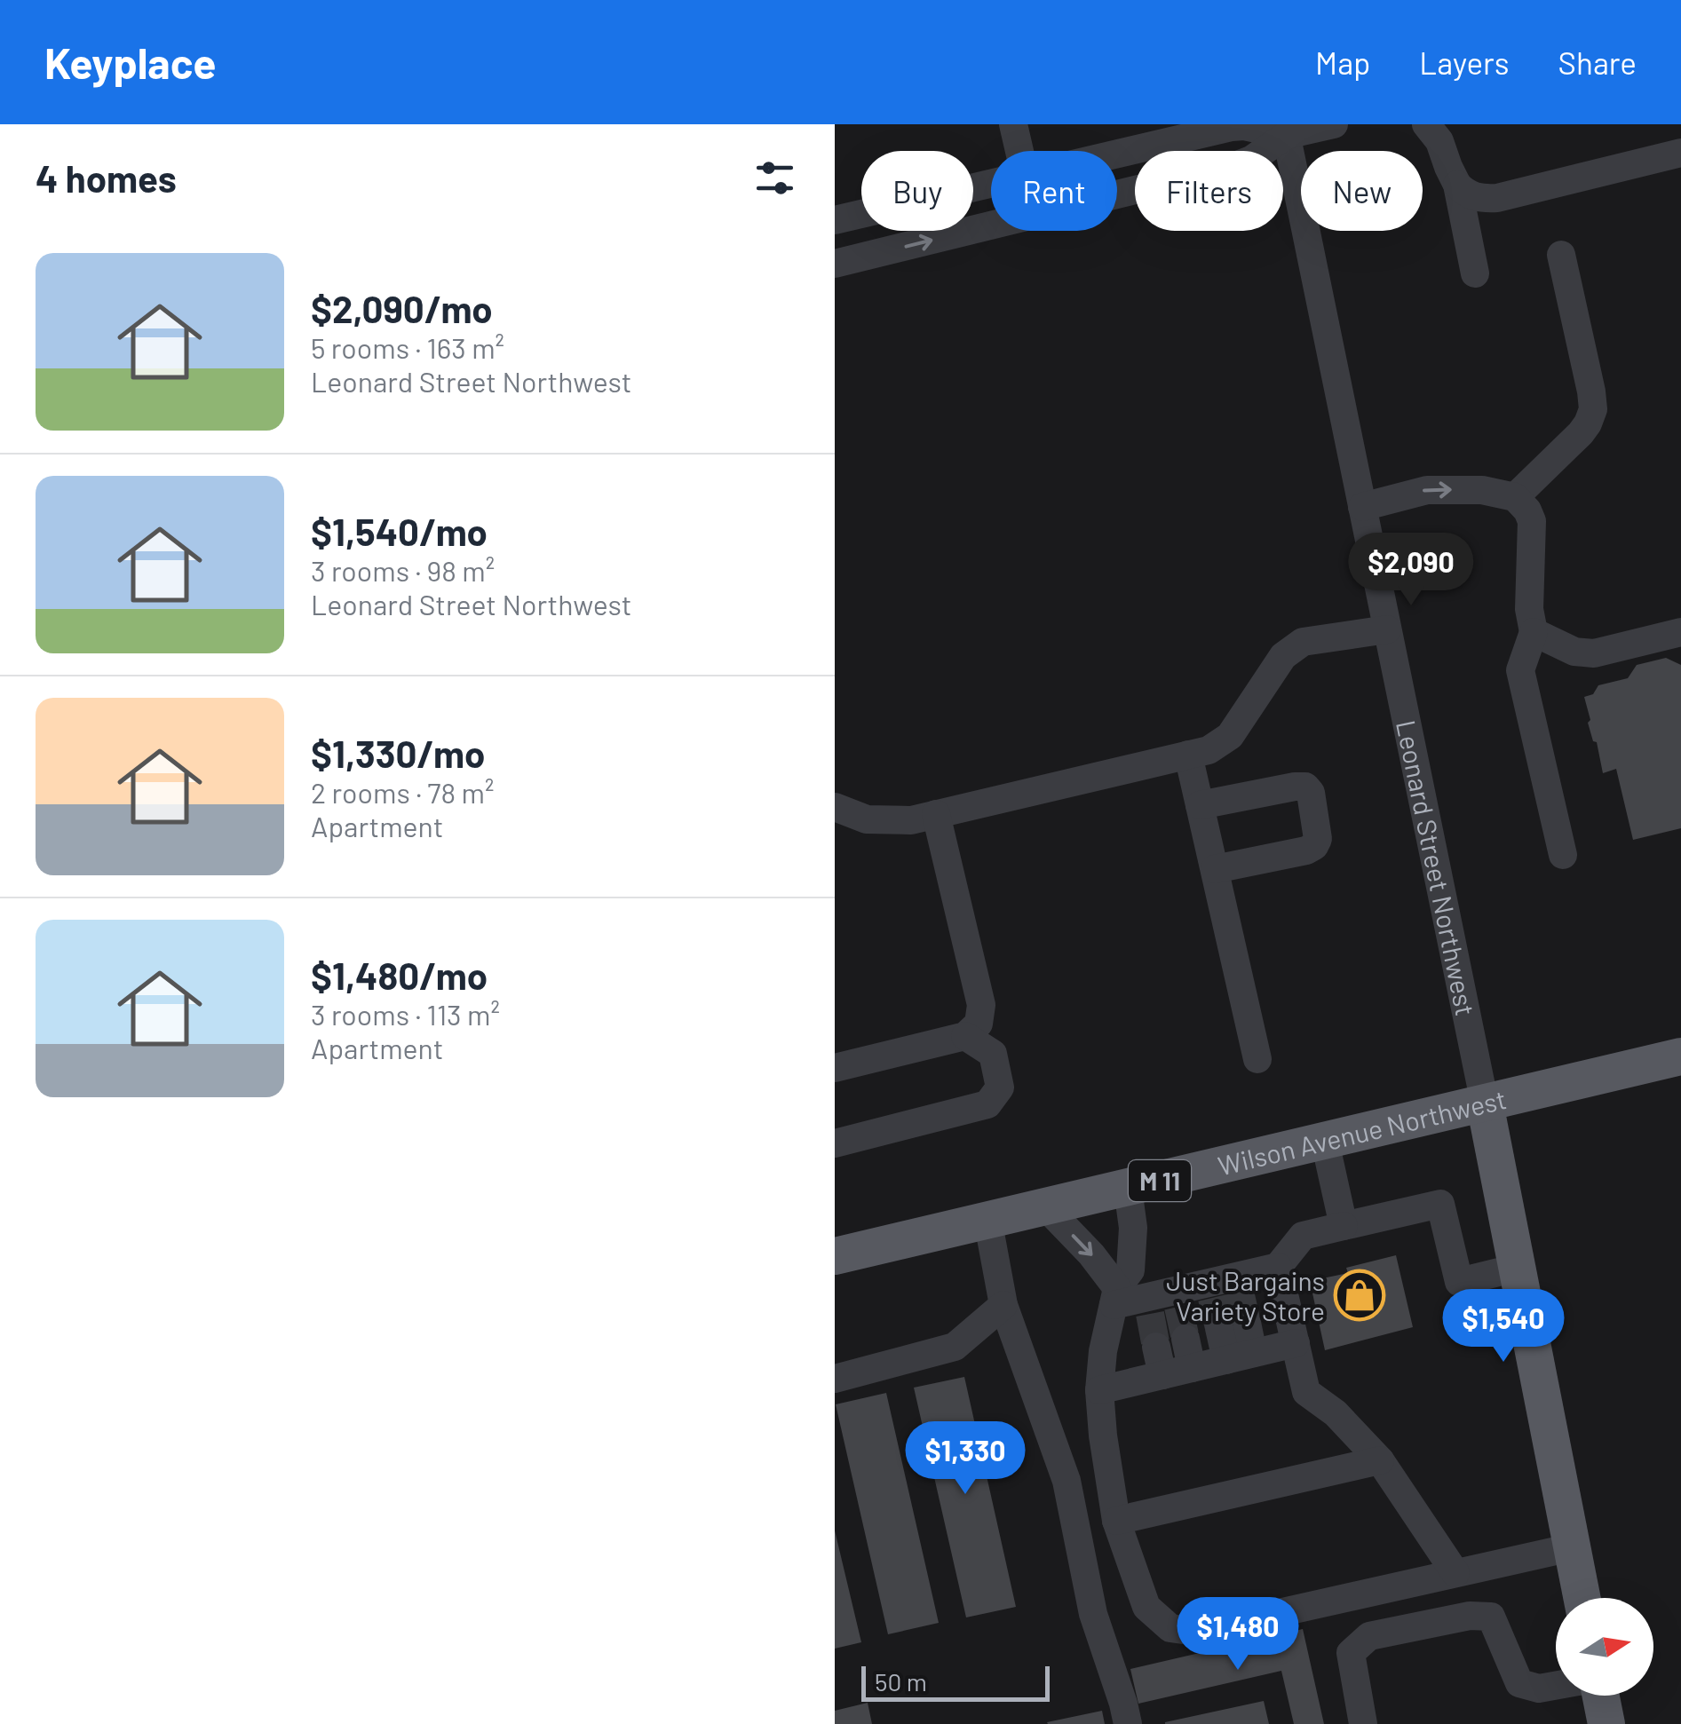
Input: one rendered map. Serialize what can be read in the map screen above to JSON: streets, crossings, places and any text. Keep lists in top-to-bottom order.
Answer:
{
  "streets": {
    "main road": ["Leonard Street Northwest", "Wilson Avenue Northwest", "M 11"]
  },
  "crossings": [
    ["Leonard Street Northwest", "Wilson Avenue Northwest"]
  ],
  "places": {
    "shop": ["Just Bargains Variety Store"]
  },
  "scale_bar": "50 m",
  "north": "right",
  "page": {
    "header": "Keyplace",
    "nav": ["Map", "Layers", "Share"],
    "heading": "4 homes",
    "chip": [
      "Buy",
      "Rent",
      "Filters",
      "New"
    ],
    "list": [
      {
        "name": "$2,090/mo",
        "note": "5 rooms · 163 m² · Leonard Street Northwest"
      },
      {
        "name": "$1,540/mo",
        "note": "3 rooms · 98 m² · Leonard Street Northwest"
      },
      {
        "name": "$1,330/mo",
        "note": "2 rooms · 78 m² · Apartment"
      },
      {
        "name": "$1,480/mo",
        "note": "3 rooms · 113 m² · Apartment"
      }
    ],
    "price": [
      "$2,090",
      "$1,540",
      "$1,330",
      "$1,480"
    ],
    "scale": "50 m"
  }
}
